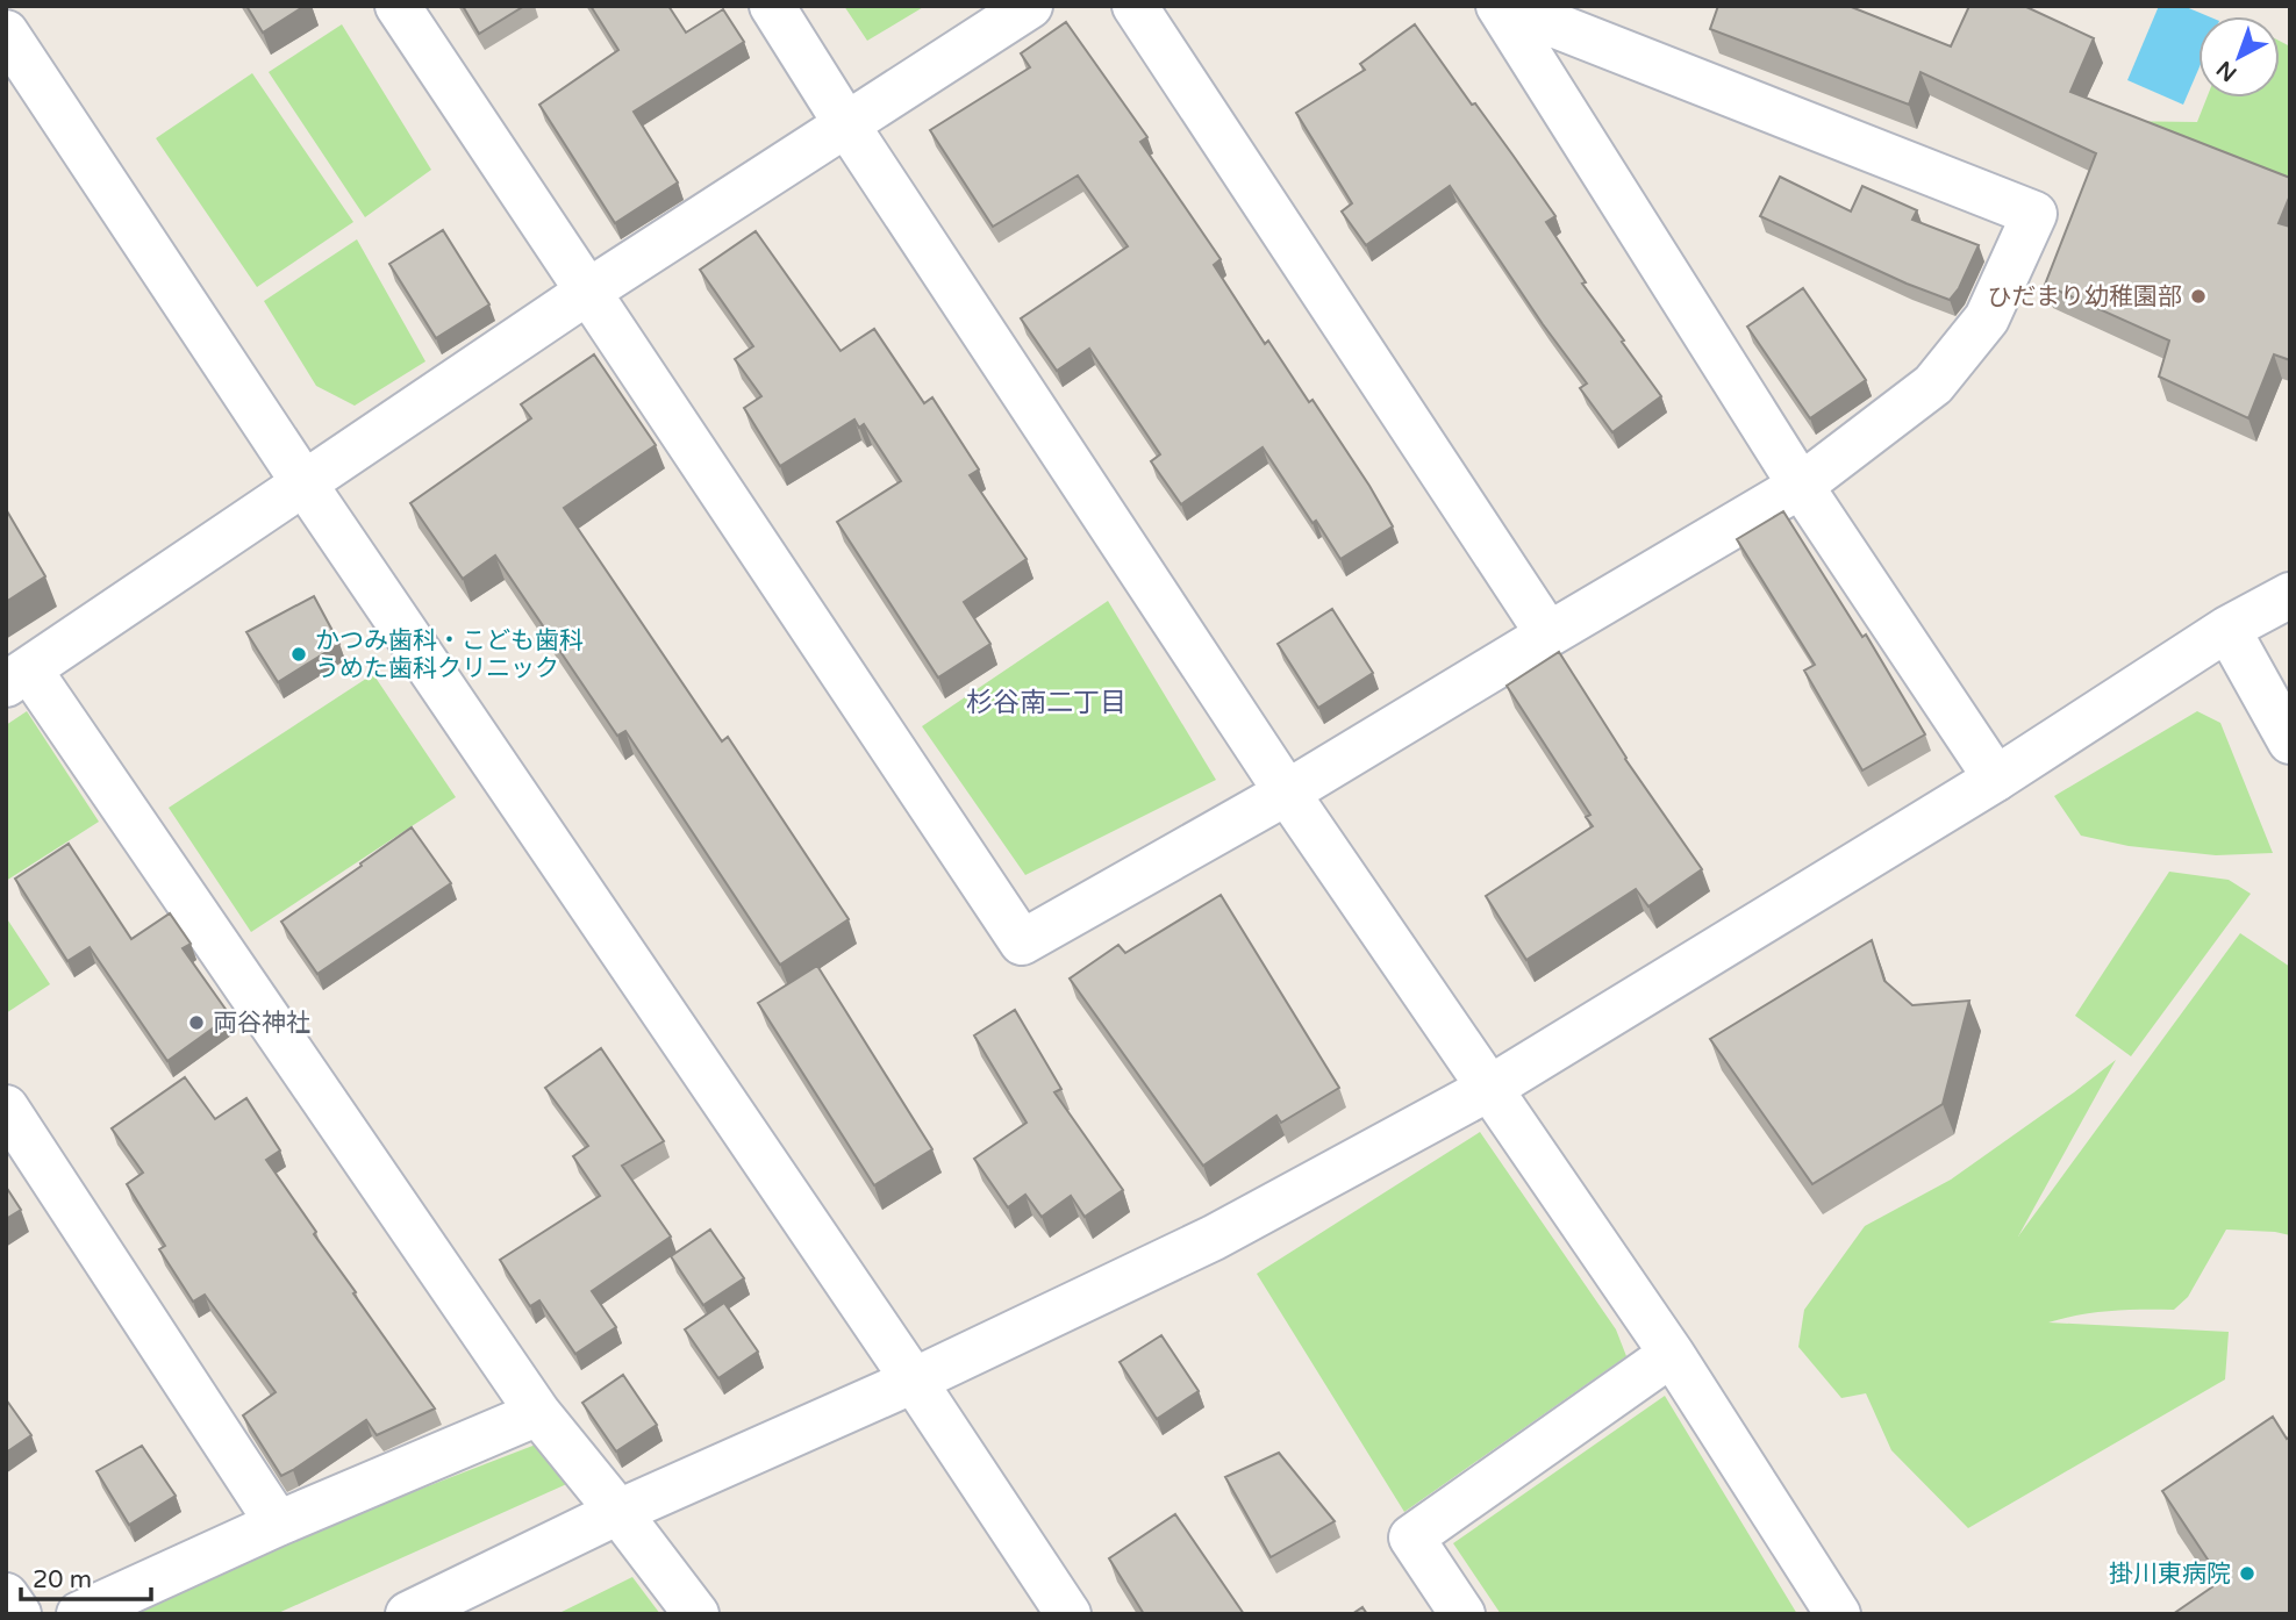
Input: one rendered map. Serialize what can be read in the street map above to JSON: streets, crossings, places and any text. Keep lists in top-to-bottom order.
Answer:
{
  "districts": ["杉谷南二丁目"],
  "places": [
    "ひだまり幼稚園部",
    "かつみ歯科・こども歯科 うめた歯科クリニック",
    "両谷神社",
    "掛川東病院"
  ],
  "scale_bar": "20 m",
  "north": "bottom left"
}
